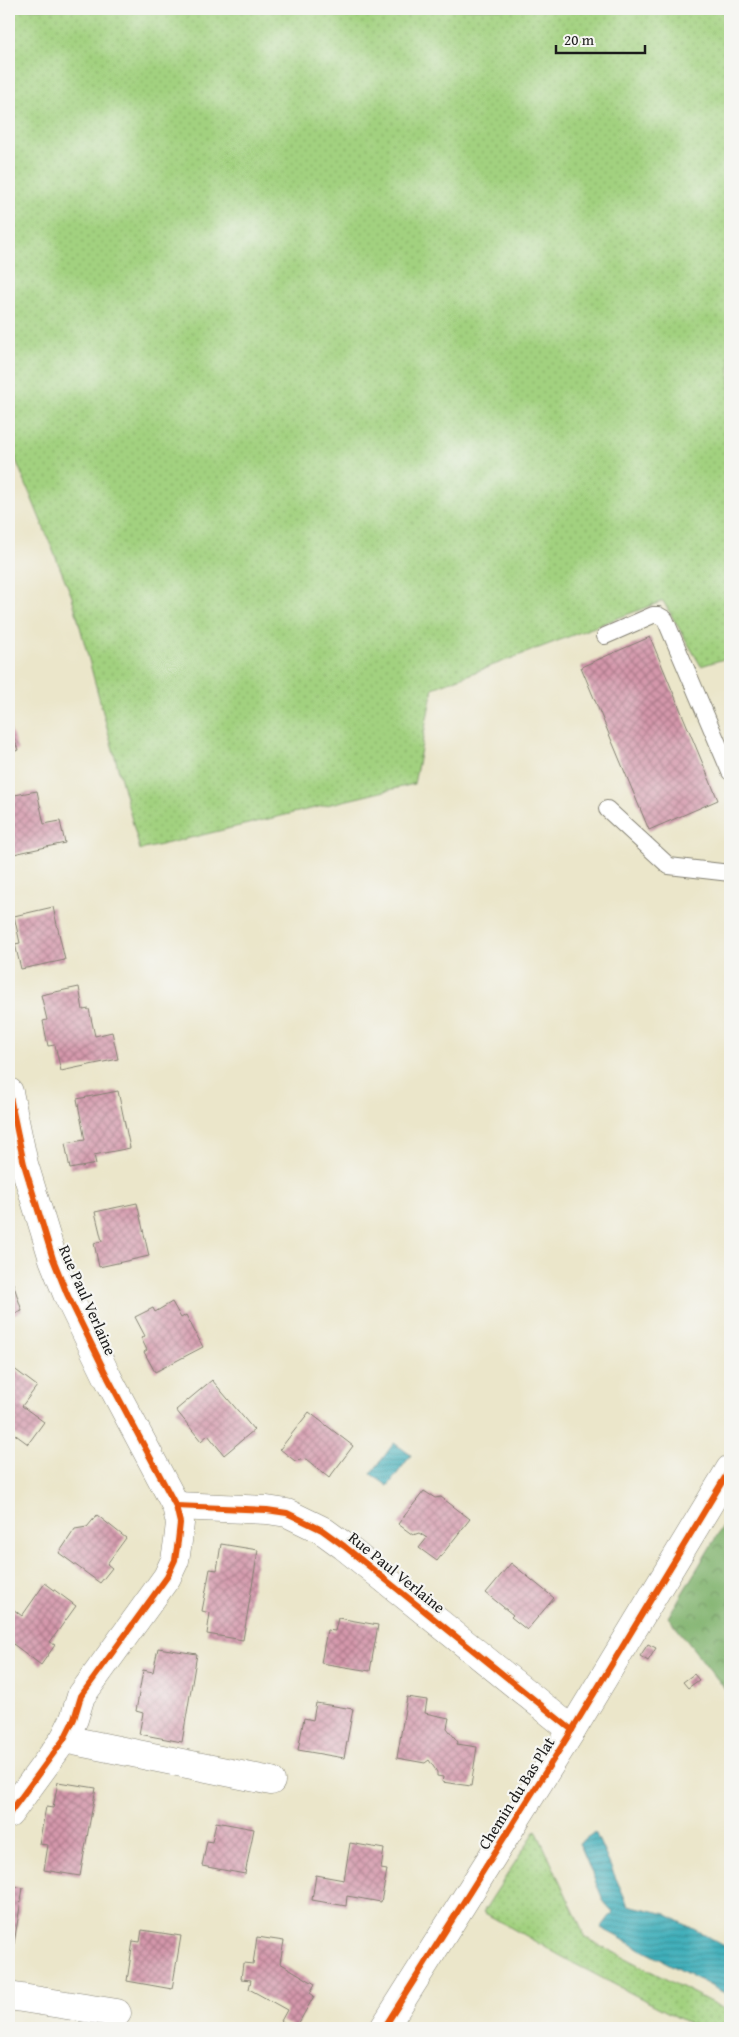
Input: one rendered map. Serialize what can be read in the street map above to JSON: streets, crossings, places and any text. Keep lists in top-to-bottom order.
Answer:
{
  "streets": {
    "street": ["Rue Paul Verlaine", "Chemin du Bas Plat"]
  },
  "crossings": [
    ["Rue Paul Verlaine", "Chemin du Bas Plat"]
  ],
  "scale_bar": "20 m"
}
